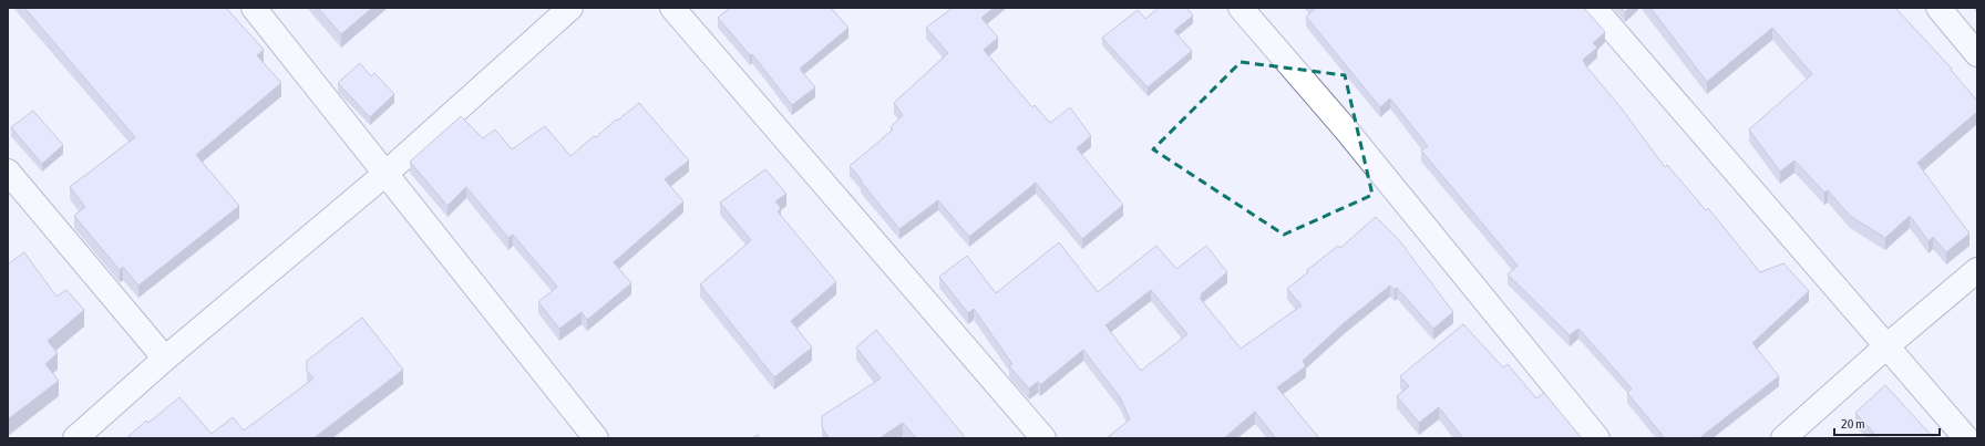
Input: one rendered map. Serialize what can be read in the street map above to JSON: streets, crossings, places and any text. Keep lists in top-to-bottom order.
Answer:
{
  "scale_bar": "20 m"
}
